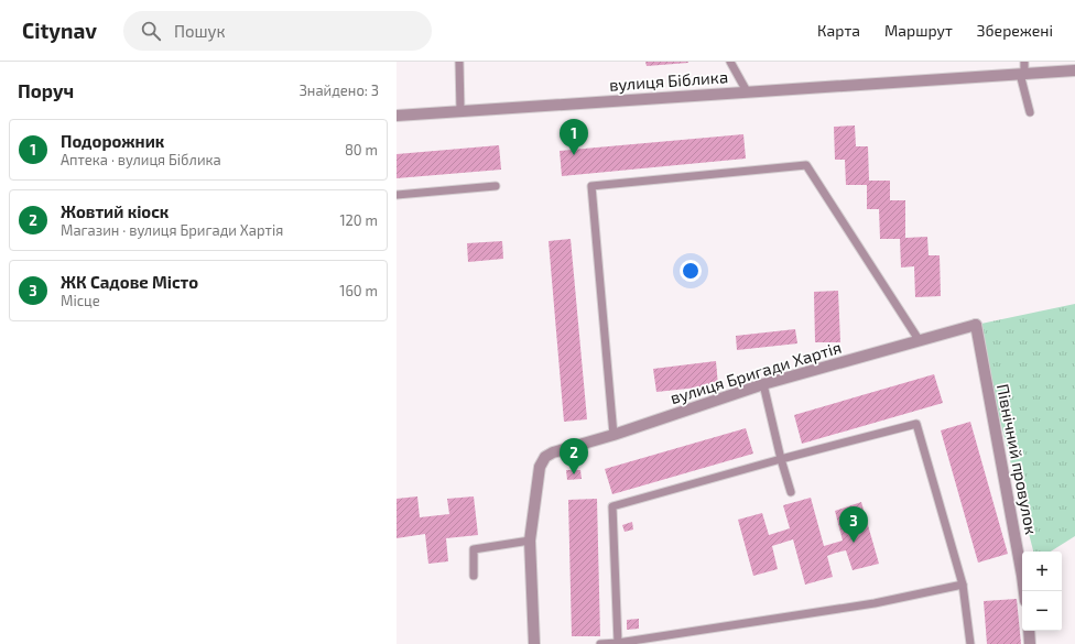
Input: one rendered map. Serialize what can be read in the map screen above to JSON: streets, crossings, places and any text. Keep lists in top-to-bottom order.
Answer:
{
  "streets": {
    "street": ["вулиця Біблика", "вулиця Бригади Хартія", "Північний провулок"]
  },
  "crossings": [
    ["вулиця Бригади Хартія", "Північний провулок"]
  ],
  "page": {
    "header": "Citynav",
    "search": "Пошук",
    "nav": ["Карта", "Маршрут", "Збережені"],
    "heading": ["Поруч", "Знайдено: 3"],
    "list": [
      {
        "mark": "1",
        "name": "Подорожник",
        "note": "Аптека · вулиця Біблика",
        "value": "80 m"
      },
      {
        "mark": "2",
        "name": "Жовтий кіоск",
        "note": "Магазин · вулиця Бригади Хартія",
        "value": "120 m"
      },
      {
        "mark": "3",
        "name": "ЖК Садове Місто",
        "note": "Місце",
        "value": "160 m"
      }
    ],
    "pins": ["1", "2", "3"],
    "map_buttons": ["+", "−"]
  }
}
